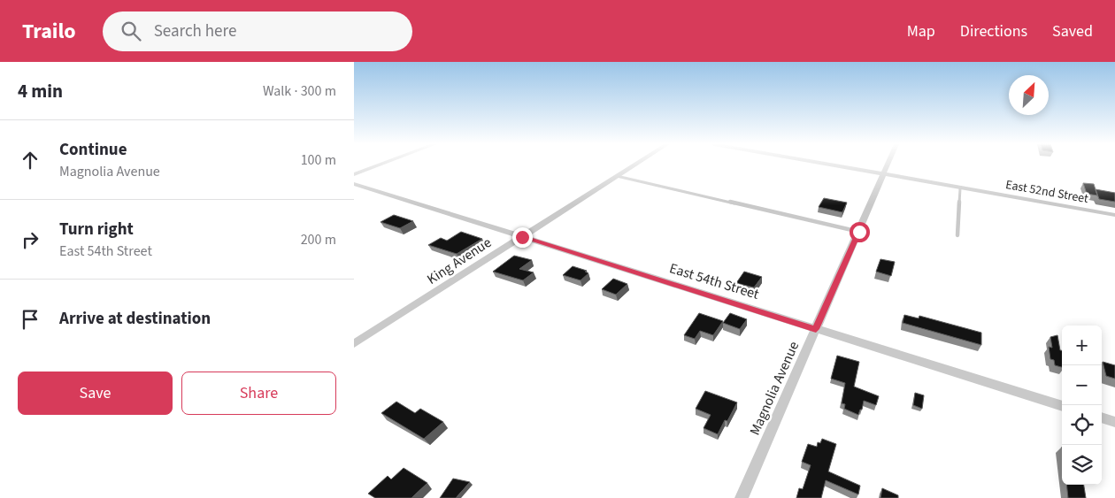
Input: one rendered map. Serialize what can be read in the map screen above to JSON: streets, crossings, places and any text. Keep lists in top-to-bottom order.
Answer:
{
  "streets": {
    "street": [
      "East 52nd Street",
      "King Avenue",
      "East 54th Street",
      "Magnolia Avenue"
    ]
  },
  "crossings": [
    ["East 52nd Street", "Magnolia Avenue"],
    ["King Avenue", "East 54th Street"],
    ["East 54th Street", "Magnolia Avenue"]
  ],
  "north": "top right",
  "page": {
    "header": "Trailo",
    "search": "Search here",
    "nav": ["Map", "Directions", "Saved"],
    "heading": ["4 min", "Walk · 300 m"],
    "list": [
      ["Continue", "Magnolia Avenue", "100 m"],
      ["Turn right", "East 54th Street", "200 m"],
      "Arrive at destination"
    ],
    "map_buttons": ["+", "−"],
    "buttons": ["Save", "Share"]
  }
}
